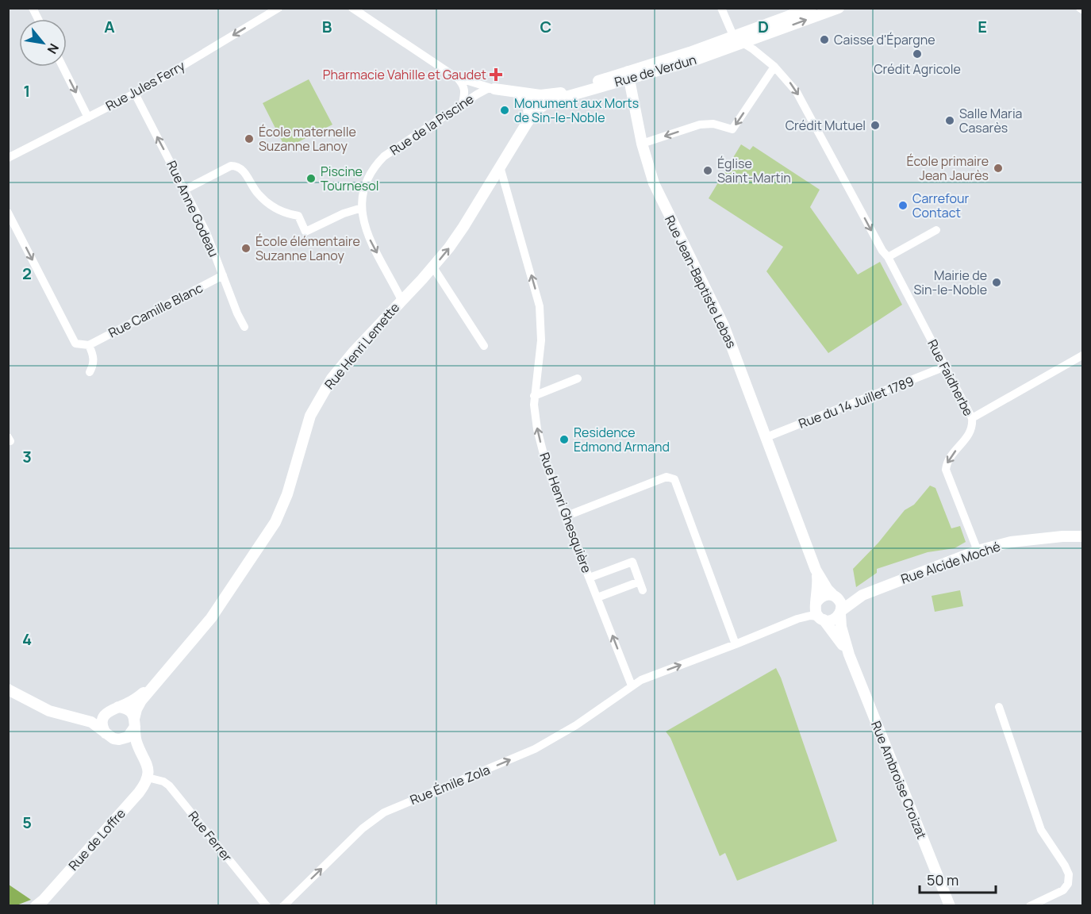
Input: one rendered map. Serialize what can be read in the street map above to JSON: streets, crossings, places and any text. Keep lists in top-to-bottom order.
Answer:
{
  "streets": {
    "street": [
      "Rue de Verdun",
      "Rue Jules Ferry",
      "Rue de la Piscine",
      "Rue Anne Godeau",
      "Rue Jean-Baptiste Lebas",
      "Rue Camille Blanc",
      "Rue Henri Lemette",
      "Rue Faidherbe",
      "Rue du 14 Juillet 1789",
      "Rue Henri Ghesquière",
      "Rue Alcide Moché",
      "Rue Ambroise Croizat",
      "Rue Émile Zola",
      "Rue Ferrer",
      "Rue de Loffre"
    ]
  },
  "crossings": [
    ["Rue de Verdun", "Rue Jean-Baptiste Lebas"],
    ["Rue de Verdun", "Rue Henri Lemette"],
    ["Rue de Verdun", "Rue Faidherbe"],
    ["Rue de Verdun", "Rue Henri Ghesquière"],
    ["Rue Jules Ferry", "Rue Anne Godeau"],
    ["Rue de la Piscine", "Rue Henri Lemette"],
    ["Rue Anne Godeau", "Rue Camille Blanc"],
    ["Rue Jean-Baptiste Lebas", "Rue du 14 Juillet 1789"],
    ["Rue Jean-Baptiste Lebas", "Rue Alcide Moché"],
    ["Rue Jean-Baptiste Lebas", "Rue Ambroise Croizat"],
    ["Rue Henri Lemette", "Rue Henri Ghesquière"],
    ["Rue Faidherbe", "Rue du 14 Juillet 1789"],
    ["Rue Faidherbe", "Rue Alcide Moché"],
    ["Rue Henri Ghesquière", "Rue Émile Zola"],
    ["Rue Alcide Moché", "Rue Ambroise Croizat"],
    ["Rue Ferrer", "Rue de Loffre"]
  ],
  "one_way": [
    "Rue Jules Ferry",
    "Rue Anne Godeau",
    "Rue Faidherbe",
    "Rue Henri Ghesquière",
    "Rue Émile Zola"
  ],
  "places": {
    "other": [
      "Caisse d'Épargne",
      "Crédit Agricole",
      "Monument aux Morts de Sin-le-Noble",
      "Salle Maria Casarès",
      "Crédit Mutuel",
      "École maternelle Suzanne Lanoy",
      "École primaire Jean Jaurès",
      "Église Saint-Martin",
      "Piscine Tournesol",
      "Carrefour Contact",
      "École élémentaire Suzanne Lanoy",
      "Mairie de Sin-le-Noble",
      "Residence Edmond Armand"
    ],
    "health": ["Pharmacie Vahille et Gaudet"]
  },
  "scale_bar": "50 m",
  "north": "bottom right",
  "grid": {
    "columns": [
      "A",
      "B",
      "C",
      "D",
      "E"
    ],
    "rows": [
      "1",
      "2",
      "3",
      "4",
      "5"
    ]
  }
}
